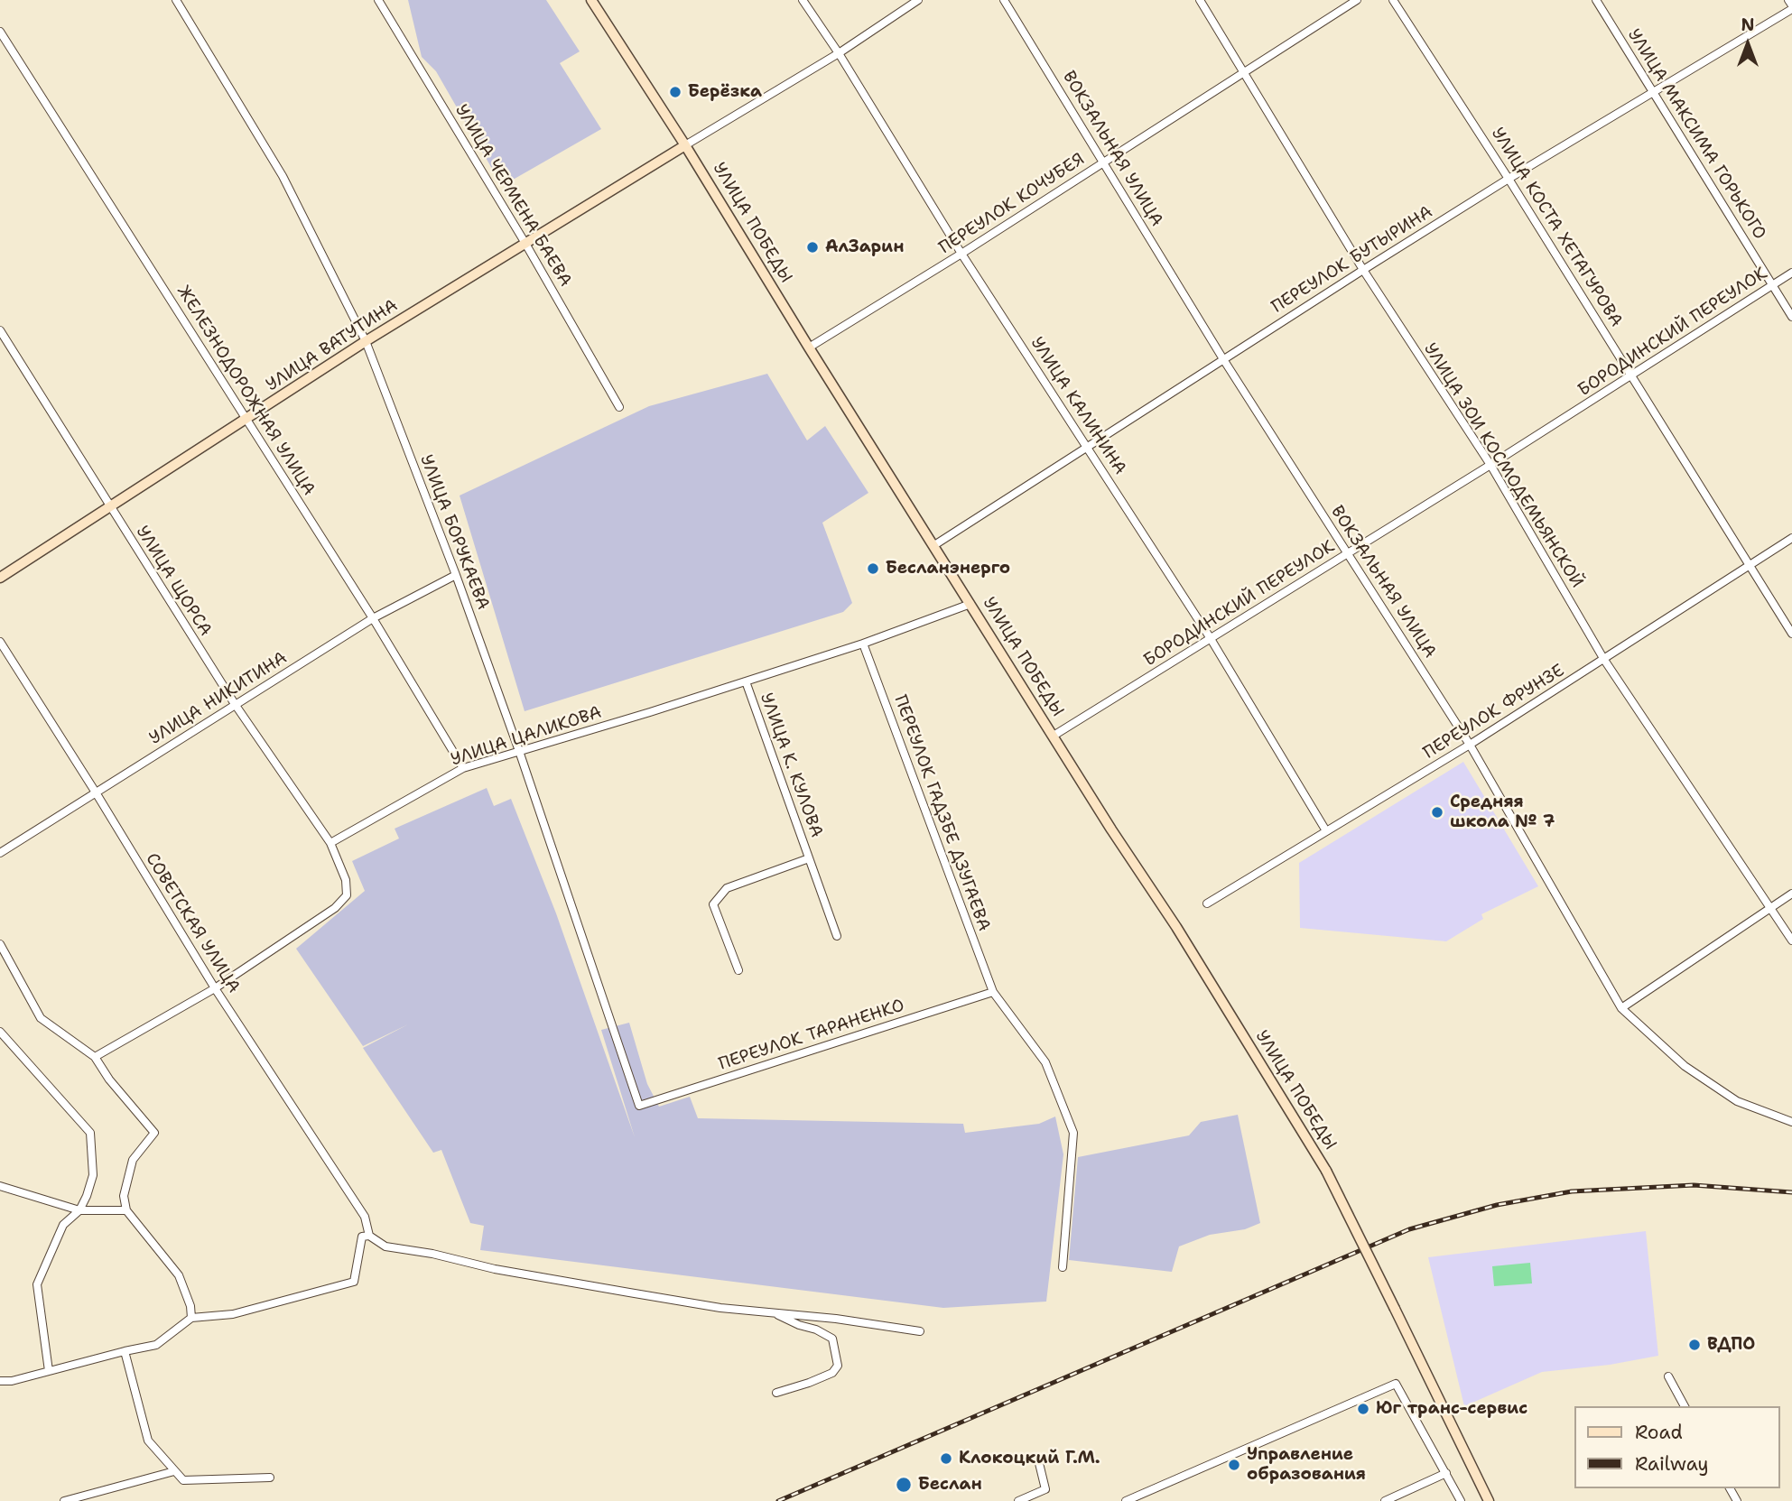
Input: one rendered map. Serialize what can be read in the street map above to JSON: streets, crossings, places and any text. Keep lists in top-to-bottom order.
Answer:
{
  "streets": {
    "main road": ["УЛИЦА ПОБЕДЫ", "УЛИЦА ВАТУТИНА"],
    "street": [
      "УЛИЦА МАКСИМА ГОРЬКОГО",
      "ВОКЗАЛЬНАЯ УЛИЦА",
      "УЛИЦА ЧЕРМЕНА БАЕВА",
      "ПЕРЕУЛОК КОЧУБЕЯ",
      "УЛИЦА КОСТА ХЕТАГУРОВА",
      "ПЕРЕУЛОК БУТЫРИНА",
      "БОРОДИНСКИЙ ПЕРЕУЛОК",
      "ЖЕЛЕЗНОДОРОЖНАЯ УЛИЦА",
      "УЛИЦА КАЛИНИНА",
      "УЛИЦА ЗОИ КОСМОДЕМЬЯНСКОЙ",
      "УЛИЦА БОРУКАЕВА",
      "УЛИЦА ЩОРСА",
      "УЛИЦА НИКИТИНА",
      "ПЕРЕУЛОК ФРУНЗЕ",
      "УЛИЦА ЦАЛИКОВА",
      "УЛИЦА К. КУЛОВА",
      "ПЕРЕУЛОК ГАДЗБЕ ДЗУГАЕВА",
      "СОВЕТСКАЯ УЛИЦА",
      "ПЕРЕУЛОК ТАРАНЕНКО"
    ]
  },
  "crossings": [
    ["УЛИЦА МАКСИМА ГОРЬКОГО", "ПЕРЕУЛОК БУТЫРИНА"],
    ["УЛИЦА МАКСИМА ГОРЬКОГО", "БОРОДИНСКИЙ ПЕРЕУЛОК"],
    ["ВОКЗАЛЬНАЯ УЛИЦА", "ПЕРЕУЛОК КОЧУБЕЯ"],
    ["ВОКЗАЛЬНАЯ УЛИЦА", "ПЕРЕУЛОК БУТЫРИНА"],
    ["ВОКЗАЛЬНАЯ УЛИЦА", "БОРОДИНСКИЙ ПЕРЕУЛОК"],
    ["ВОКЗАЛЬНАЯ УЛИЦА", "ПЕРЕУЛОК ФРУНЗЕ"],
    ["УЛИЦА ЧЕРМЕНА БАЕВА", "УЛИЦА ВАТУТИНА"],
    ["ПЕРЕУЛОК КОЧУБЕЯ", "УЛИЦА ПОБЕДЫ"],
    ["ПЕРЕУЛОК КОЧУБЕЯ", "УЛИЦА КАЛИНИНА"],
    ["ПЕРЕУЛОК КОЧУБЕЯ", "УЛИЦА ЗОИ КОСМОДЕМЬЯНСКОЙ"],
    ["УЛИЦА ПОБЕДЫ", "ПЕРЕУЛОК БУТЫРИНА"],
    ["УЛИЦА ПОБЕДЫ", "БОРОДИНСКИЙ ПЕРЕУЛОК"],
    ["УЛИЦА ПОБЕДЫ", "УЛИЦА ВАТУТИНА"],
    ["УЛИЦА ПОБЕДЫ", "УЛИЦА ЦАЛИКОВА"],
    ["УЛИЦА КОСТА ХЕТАГУРОВА", "ПЕРЕУЛОК БУТЫРИНА"],
    ["УЛИЦА КОСТА ХЕТАГУРОВА", "БОРОДИНСКИЙ ПЕРЕУЛОК"],
    ["УЛИЦА КОСТА ХЕТАГУРОВА", "ПЕРЕУЛОК ФРУНЗЕ"],
    ["ПЕРЕУЛОК БУТЫРИНА", "УЛИЦА КАЛИНИНА"],
    ["ПЕРЕУЛОК БУТЫРИНА", "УЛИЦА ЗОИ КОСМОДЕМЬЯНСКОЙ"],
    ["БОРОДИНСКИЙ ПЕРЕУЛОК", "УЛИЦА КАЛИНИНА"],
    ["БОРОДИНСКИЙ ПЕРЕУЛОК", "УЛИЦА ЗОИ КОСМОДЕМЬЯНСКОЙ"],
    ["УЛИЦА ВАТУТИНА", "ЖЕЛЕЗНОДОРОЖНАЯ УЛИЦА"],
    ["УЛИЦА ВАТУТИНА", "УЛИЦА БОРУКАЕВА"],
    ["УЛИЦА ВАТУТИНА", "УЛИЦА ЩОРСА"],
    ["ЖЕЛЕЗНОДОРОЖНАЯ УЛИЦА", "УЛИЦА НИКИТИНА"],
    ["ЖЕЛЕЗНОДОРОЖНАЯ УЛИЦА", "УЛИЦА ЦАЛИКОВА"],
    ["УЛИЦА КАЛИНИНА", "ПЕРЕУЛОК ФРУНЗЕ"],
    ["УЛИЦА ЗОИ КОСМОДЕМЬЯНСКОЙ", "ПЕРЕУЛОК ФРУНЗЕ"],
    ["УЛИЦА БОРУКАЕВА", "УЛИЦА НИКИТИНА"],
    ["УЛИЦА БОРУКАЕВА", "УЛИЦА ЦАЛИКОВА"],
    ["УЛИЦА БОРУКАЕВА", "ПЕРЕУЛОК ТАРАНЕНКО"],
    ["УЛИЦА ЩОРСА", "УЛИЦА НИКИТИНА"],
    ["УЛИЦА ЩОРСА", "УЛИЦА ЦАЛИКОВА"],
    ["УЛИЦА НИКИТИНА", "СОВЕТСКАЯ УЛИЦА"],
    ["УЛИЦА ЦАЛИКОВА", "УЛИЦА К. КУЛОВА"],
    ["УЛИЦА ЦАЛИКОВА", "ПЕРЕУЛОК ГАДЗБЕ ДЗУГАЕВА"],
    ["ПЕРЕУЛОК ГАДЗБЕ ДЗУГАЕВА", "ПЕРЕУЛОК ТАРАНЕНКО"]
  ],
  "places": [
    "Берёзка",
    "АлЗарин",
    "Бесланэнерго",
    "Средняя школа № 7",
    "ВДПО",
    "Юг транс-сервис",
    "Клокоцкий Г.М.",
    "Управление образования",
    "Беслан"
  ],
  "legend": ["Road", "Railway"],
  "north": "top"
}
